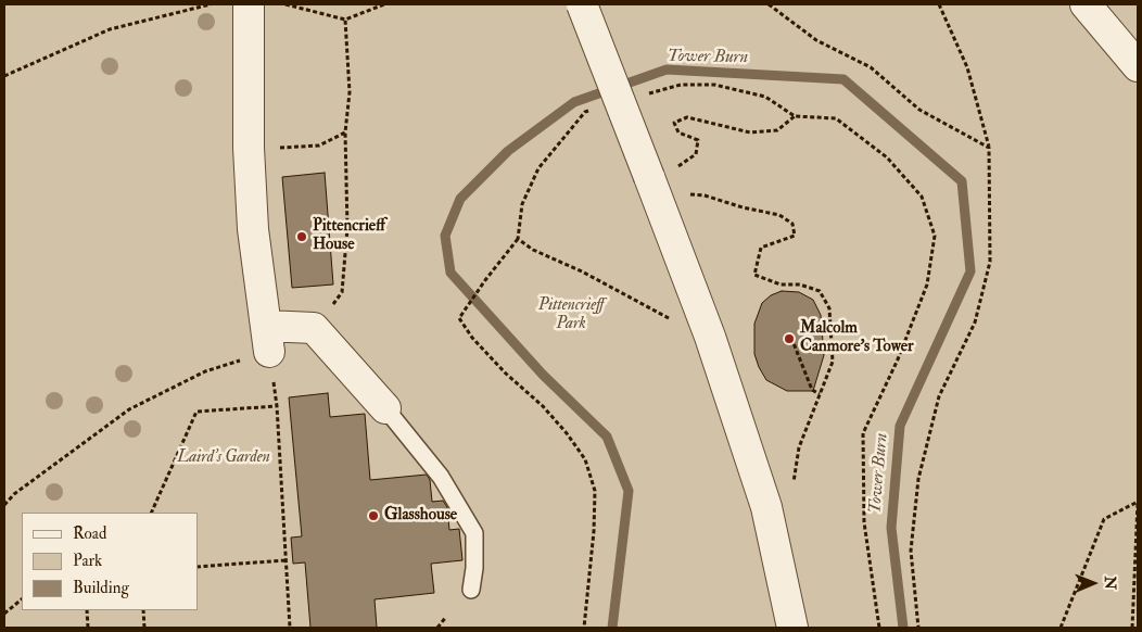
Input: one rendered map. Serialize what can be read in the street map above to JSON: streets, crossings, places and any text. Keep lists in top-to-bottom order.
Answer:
{
  "water": ["Tower Burn"],
  "parks": ["Pittencrieff Park", "Laird's Garden"],
  "places": ["Pittencrieff House", "Malcolm Canmore's Tower", "Glasshouse"],
  "legend": ["Road", "Park", "Building"],
  "north": "right"
}
